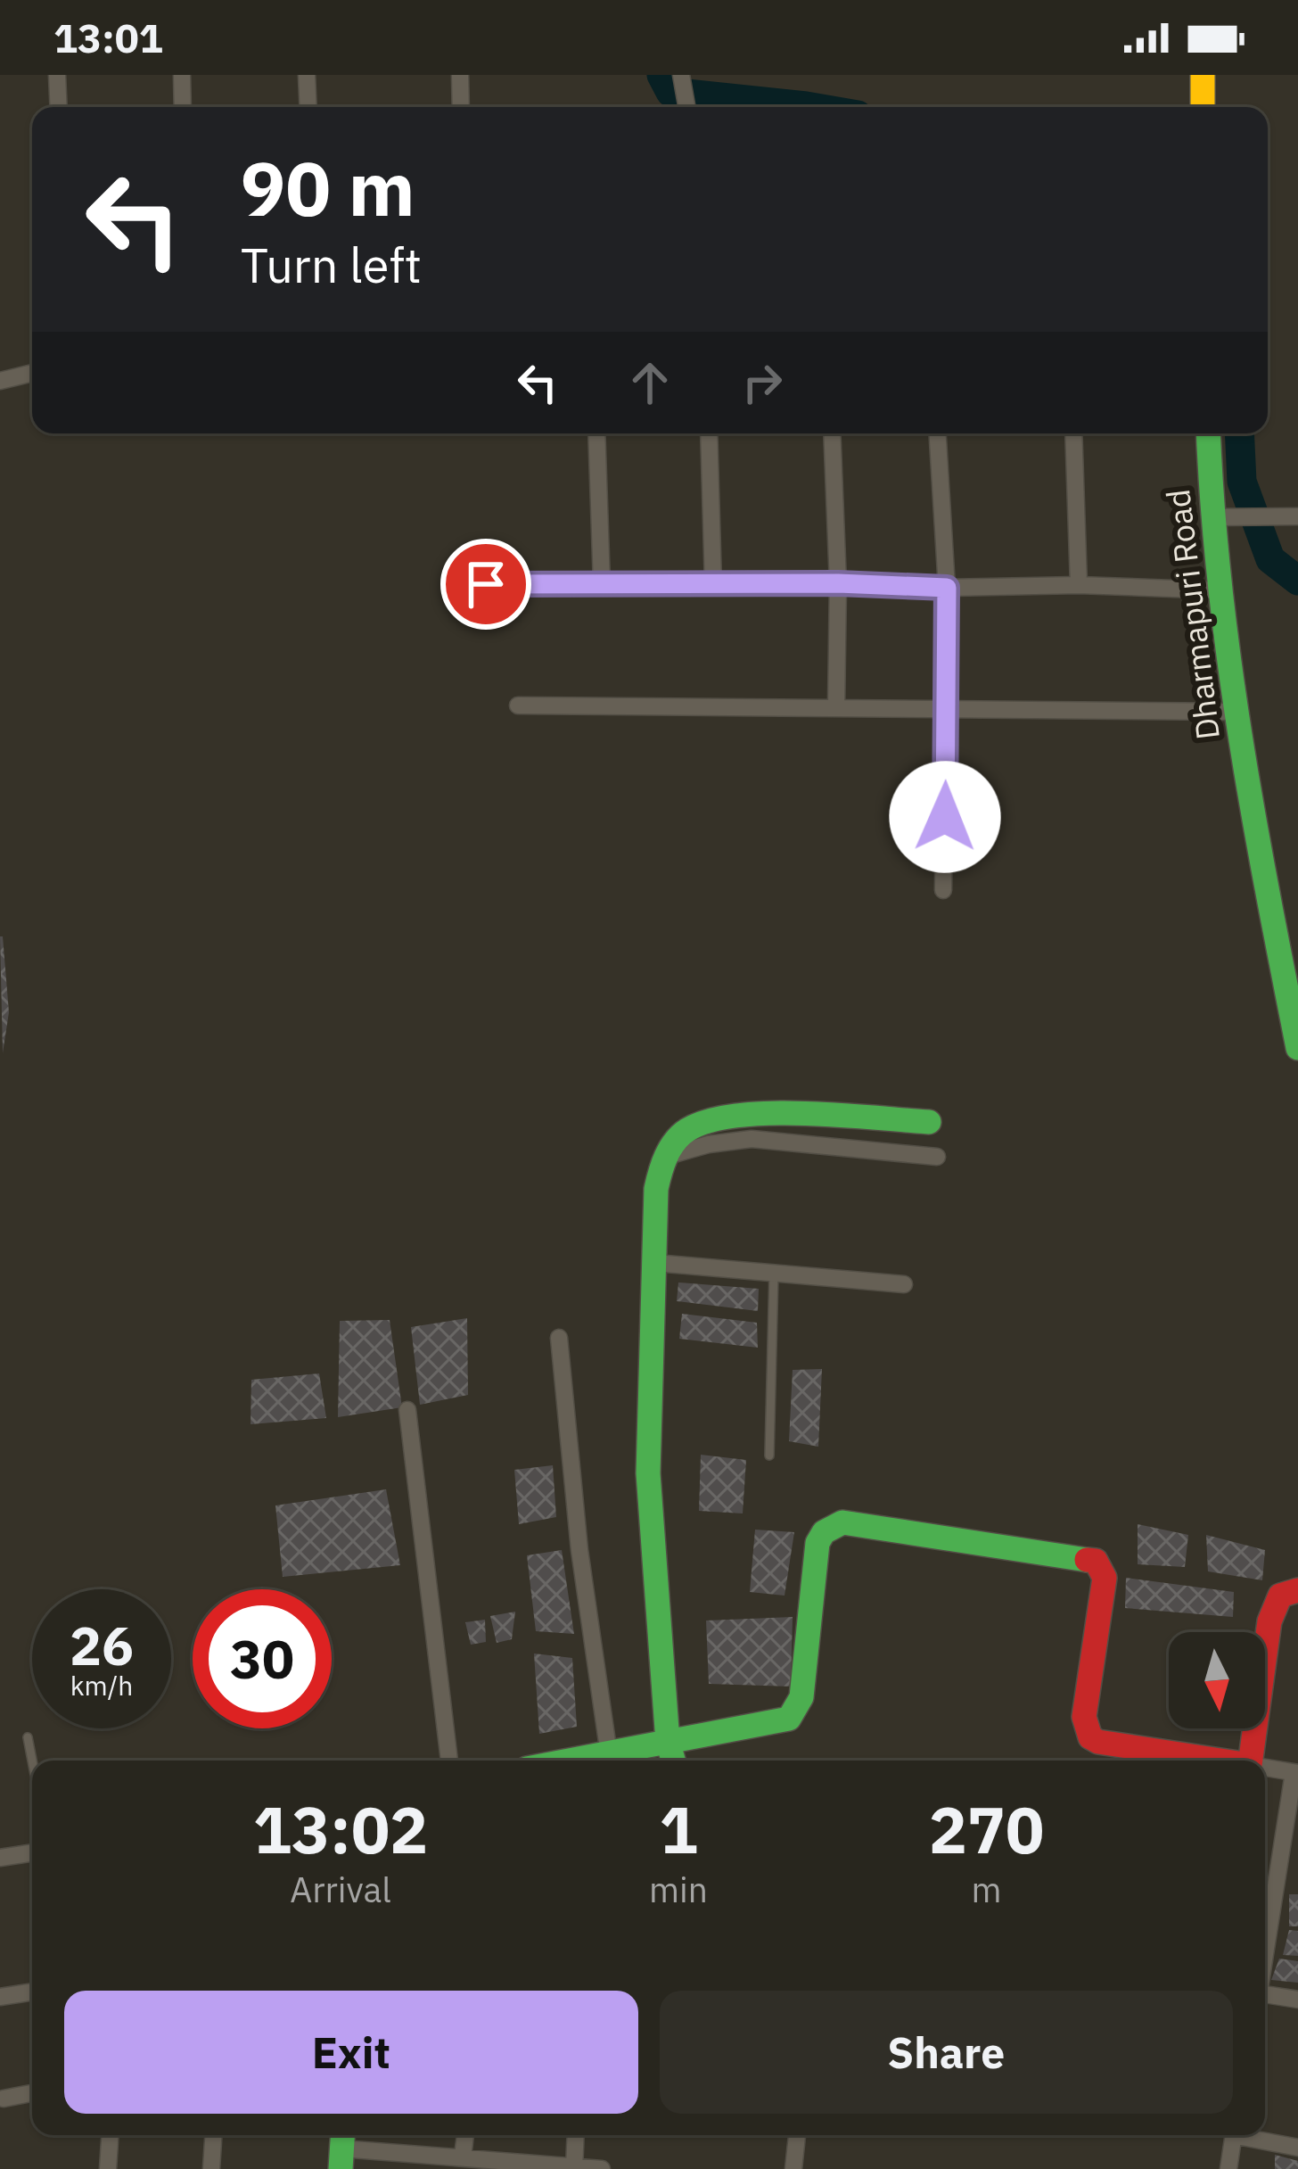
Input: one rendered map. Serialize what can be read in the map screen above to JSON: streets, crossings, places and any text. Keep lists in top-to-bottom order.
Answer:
{
  "streets": {
    "street": ["Dharmapuri Road"]
  },
  "north": "bottom",
  "page": {
    "status": "13:01",
    "turn": ["90 m", "Turn left"],
    "speed": "26 km/h",
    "limit": "30",
    "eta": [
      "13:02",
      "Arrival",
      "1",
      "min",
      "270",
      "m"
    ],
    "buttons": ["Exit", "Share"]
  }
}
